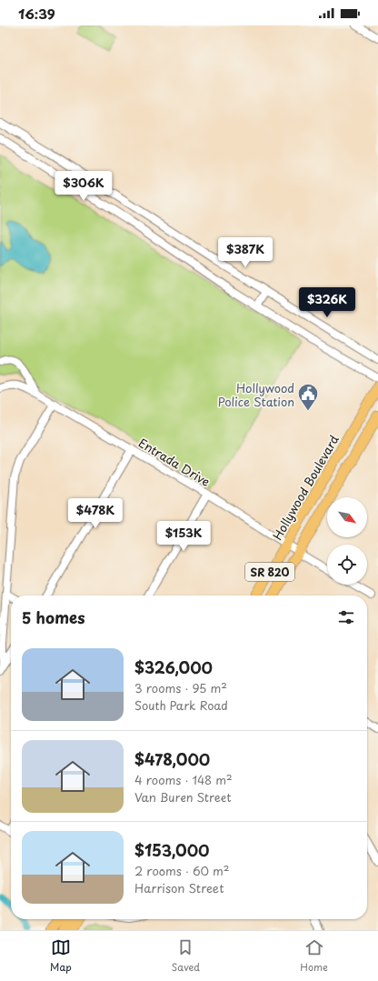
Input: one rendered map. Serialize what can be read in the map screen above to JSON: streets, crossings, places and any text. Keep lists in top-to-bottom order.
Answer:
{
  "streets": {
    "highway": ["Hollywood Boulevard", "SR 820"],
    "street": ["Entrada Drive"]
  },
  "crossings": [
    ["Entrada Drive", "Hollywood Boulevard"],
    ["Entrada Drive", "SR 820"]
  ],
  "places": {
    "public building": ["Hollywood Police Station"]
  },
  "north": "bottom right",
  "page": {
    "status": "16:39",
    "price": [
      "$306K",
      "$387K",
      "$326K",
      "$478K",
      "$153K"
    ],
    "heading": "5 homes",
    "list": [
      {
        "name": "$326,000",
        "note": "3 rooms · 95 m² · South Park Road"
      },
      {
        "name": "$478,000",
        "note": "4 rooms · 148 m² · Van Buren Street"
      },
      {
        "name": "$153,000",
        "note": "2 rooms · 60 m² · Harrison Street"
      }
    ],
    "tabs": ["Map", "Saved", "Home"]
  }
}
